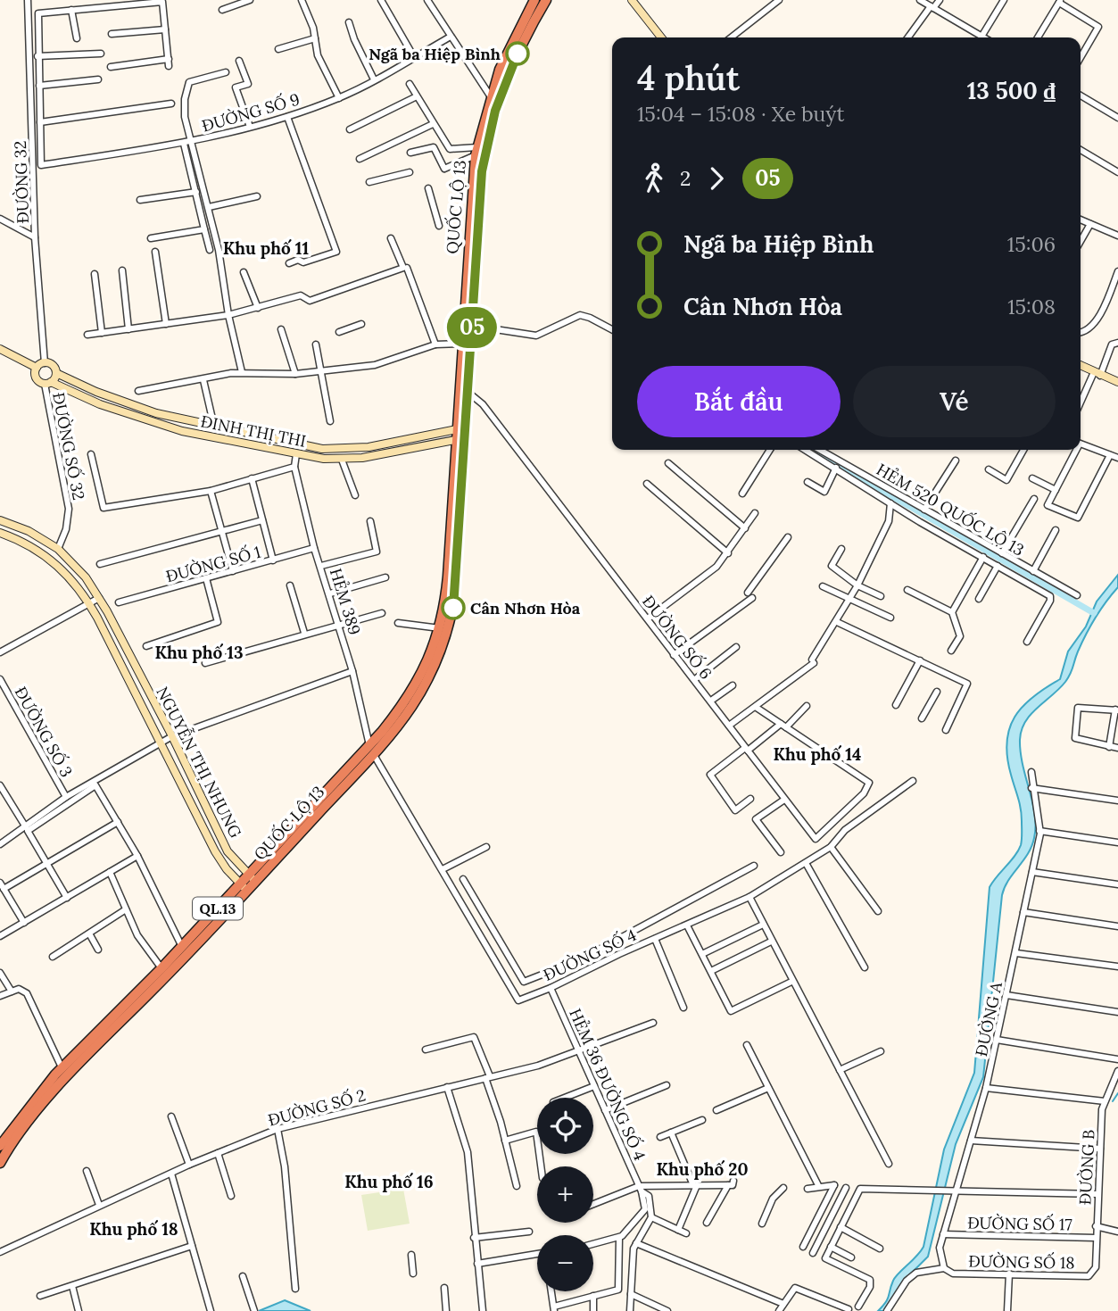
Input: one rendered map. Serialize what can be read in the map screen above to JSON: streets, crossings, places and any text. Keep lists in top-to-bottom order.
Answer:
{
  "streets": {
    "highway": ["QUỐC LỘ 13", "QL.13"],
    "street": [
      "ĐƯỜNG SỐ 9",
      "ĐƯỜNG 32",
      "ĐINH THỊ THI",
      "ĐƯỜNG SỐ 32",
      "HẺM 520 QUỐC LỘ 13",
      "ĐƯỜNG SỐ 1",
      "HẺM 389",
      "ĐƯỜNG SỐ 6",
      "ĐƯỜNG SỐ 3",
      "NGUYỄN THỊ NHUNG",
      "ĐƯỜNG SỐ 4",
      "ĐƯỜNG A",
      "HẺM 36 ĐƯỜNG SỐ 4",
      "ĐƯỜNG SỐ 2",
      "ĐƯỜNG B",
      "ĐƯỜNG SỐ 17",
      "ĐƯỜNG SỐ 18"
    ]
  },
  "crossings": [
    ["ĐƯỜNG 32", "ĐINH THỊ THI"],
    ["ĐƯỜNG 32", "ĐƯỜNG SỐ 32"],
    ["QUỐC LỘ 13", "ĐINH THỊ THI"],
    ["QUỐC LỘ 13", "HẺM 389"],
    ["QUỐC LỘ 13", "ĐƯỜNG SỐ 6"],
    ["QUỐC LỘ 13", "NGUYỄN THỊ NHUNG"],
    ["QUỐC LỘ 13", "ĐƯỜNG SỐ 4"],
    ["ĐINH THỊ THI", "ĐƯỜNG SỐ 32"],
    ["ĐƯỜNG SỐ 32", "NGUYỄN THỊ NHUNG"],
    ["ĐƯỜNG SỐ 1", "HẺM 389"],
    ["HẺM 389", "ĐƯỜNG SỐ 4"],
    ["ĐƯỜNG SỐ 4", "HẺM 36 ĐƯỜNG SỐ 4"],
    ["ĐƯỜNG A", "ĐƯỜNG SỐ 17"],
    ["ĐƯỜNG A", "ĐƯỜNG SỐ 18"],
    ["HẺM 36 ĐƯỜNG SỐ 4", "ĐƯỜNG SỐ 2"],
    ["ĐƯỜNG B", "ĐƯỜNG SỐ 17"],
    ["ĐƯỜNG B", "ĐƯỜNG SỐ 18"]
  ],
  "districts": [
    "Khu phố 11",
    "Khu phố 13",
    "Khu phố 14",
    "Khu phố 20",
    "Khu phố 16",
    "Khu phố 18"
  ],
  "places": ["Ngã ba Hiệp Bình", "Cân Nhơn Hòa"],
  "lines": ["bus line 05"],
  "page": {
    "on_map": "05",
    "heading": ["4 phút", "15:04 – 15:08 · Xe buýt", "13 500 ₫"],
    "legs": ["2", "05"],
    "list": [
      {
        "name": "Ngã ba Hiệp Bình",
        "value": "15:06"
      },
      {
        "name": "Cân Nhơn Hòa",
        "value": "15:08"
      }
    ],
    "buttons": ["Bắt đầu", "Vé"],
    "map_buttons": ["+", "−"]
  }
}
